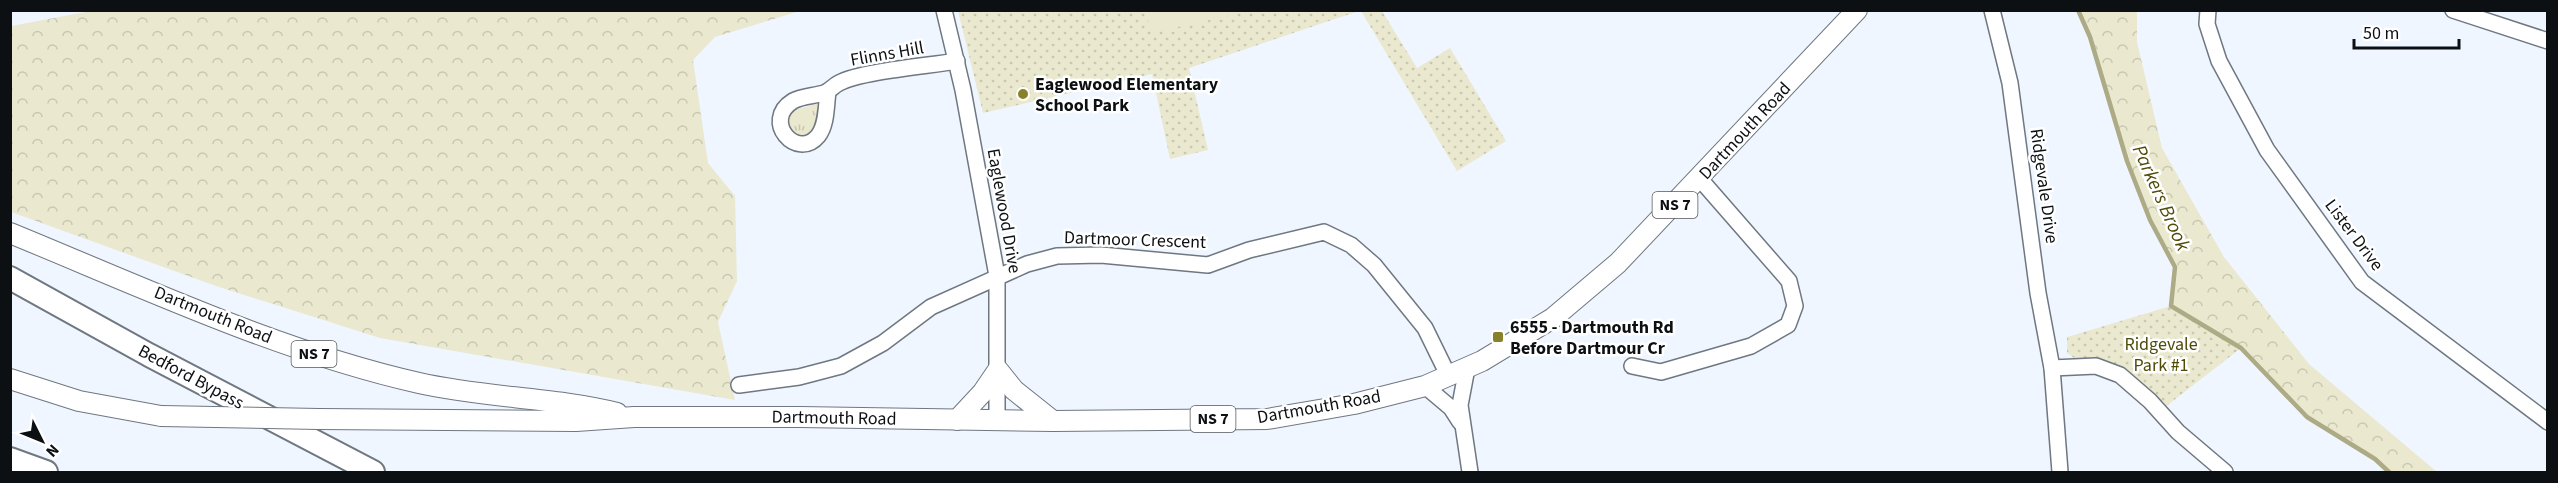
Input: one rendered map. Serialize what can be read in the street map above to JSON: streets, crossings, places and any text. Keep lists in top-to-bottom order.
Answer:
{
  "streets": {
    "highway": ["Bedford Bypass"],
    "main road": ["Dartmouth Road", "NS 7"],
    "street": [
      "Flinns Hill",
      "Ridgevale Drive",
      "Eaglewood Drive",
      "Lister Drive",
      "Dartmoor Crescent"
    ]
  },
  "crossings": [
    ["Flinns Hill", "Eaglewood Drive"],
    ["Dartmouth Road", "Eaglewood Drive"],
    ["Dartmouth Road", "Dartmoor Crescent"],
    ["Eaglewood Drive", "Dartmoor Crescent"]
  ],
  "water": ["Parkers Brook"],
  "parks": ["Ridgevale Park #1"],
  "places": {
    "other": ["Eaglewood Elementary School Park"],
    "transit": ["6555 - Dartmouth Rd Before Dartmour Cr"]
  },
  "scale_bar": "50 m",
  "north": "bottom right"
}
